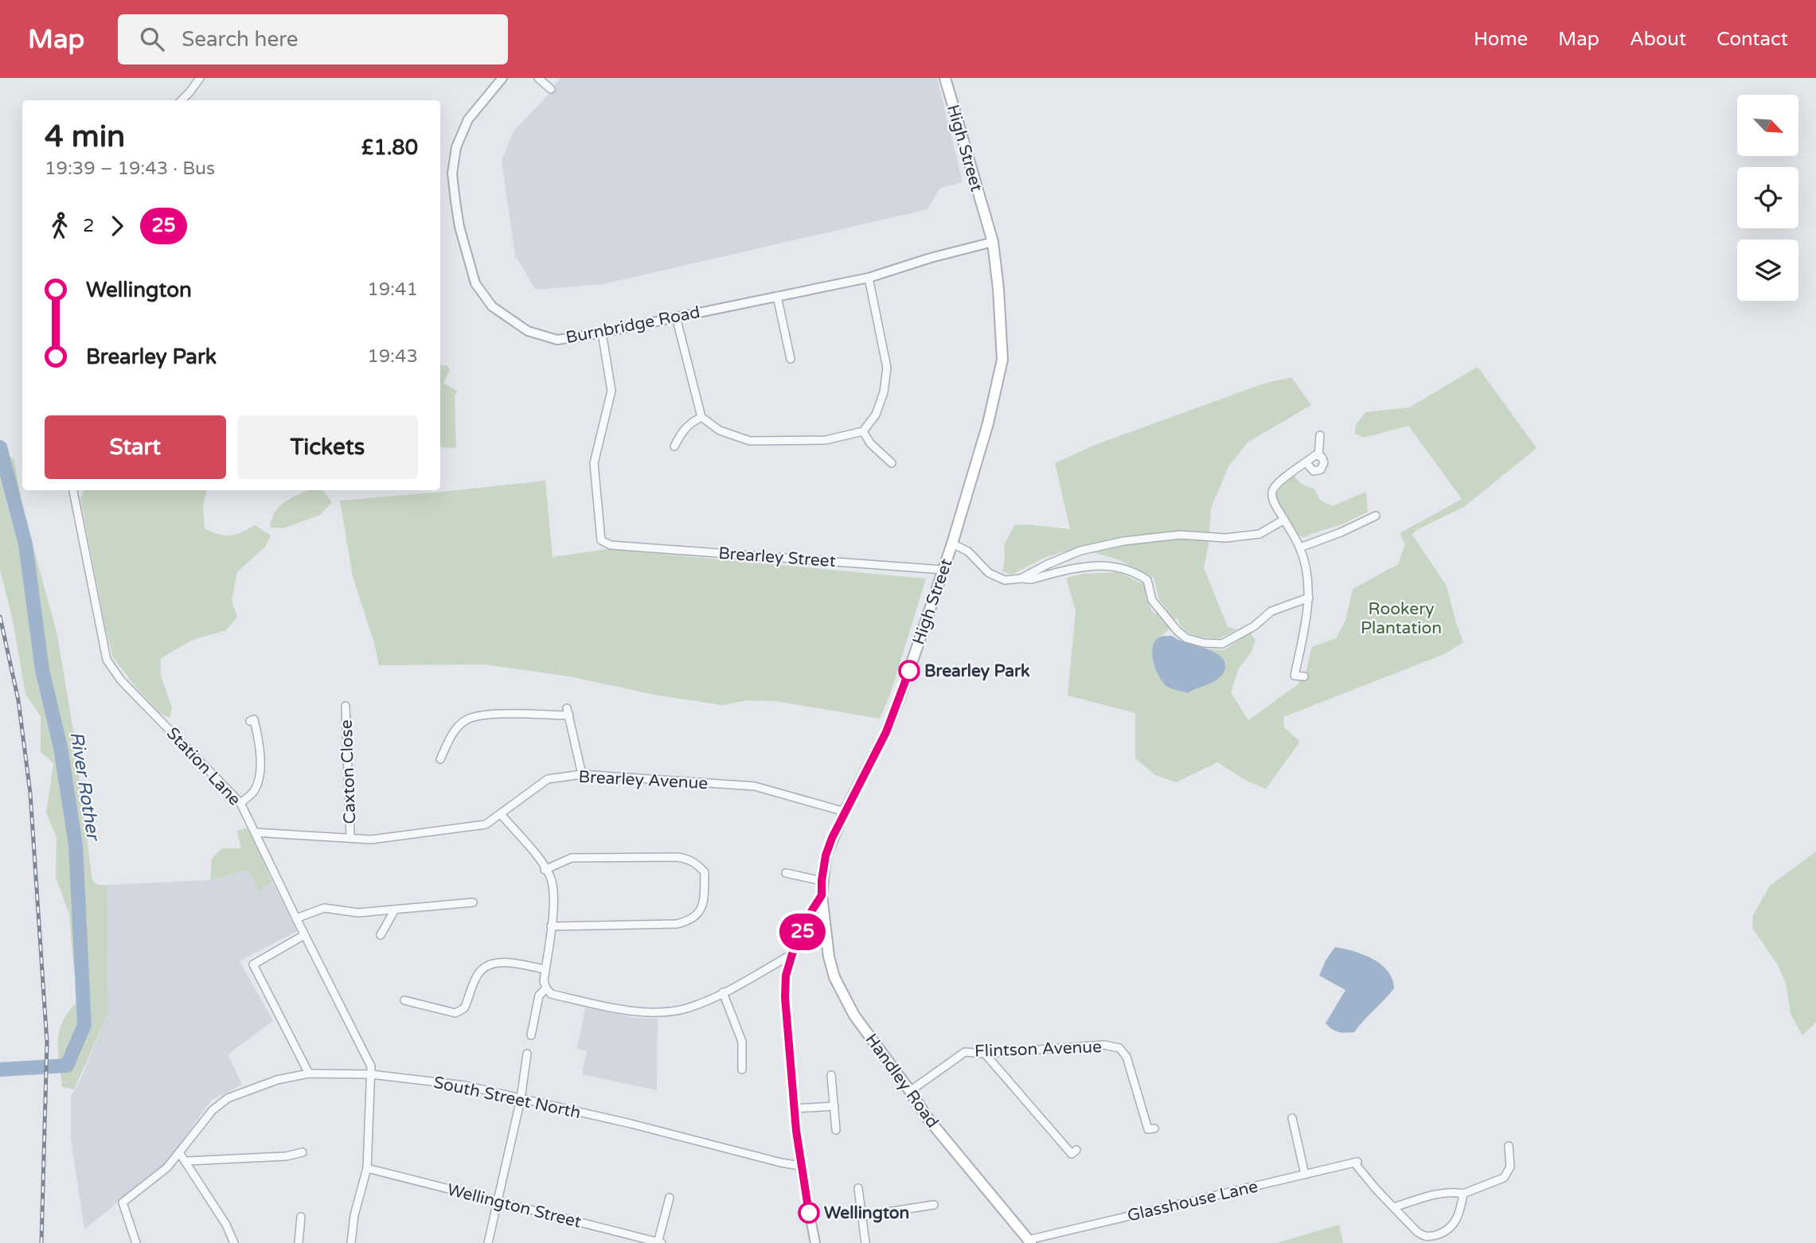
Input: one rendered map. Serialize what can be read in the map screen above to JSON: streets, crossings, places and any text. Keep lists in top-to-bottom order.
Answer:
{
  "streets": {
    "main road": ["High Street", "Handley Road"],
    "street": [
      "Burnbridge Road",
      "Brearley Street",
      "Station Lane",
      "Caxton Close",
      "Brearley Avenue",
      "Flintson Avenue",
      "South Street North",
      "Glasshouse Lane",
      "Wellington Street"
    ]
  },
  "crossings": [
    ["High Street", "Burnbridge Road"],
    ["High Street", "Brearley Street"],
    ["High Street", "Brearley Avenue"],
    ["High Street", "Handley Road"],
    ["Burnbridge Road", "Brearley Street"],
    ["Station Lane", "Brearley Avenue"],
    ["Station Lane", "South Street North"],
    ["Caxton Close", "Brearley Avenue"],
    ["Flintson Avenue", "Handley Road"],
    ["Handley Road", "Glasshouse Lane"]
  ],
  "water": ["River Rother"],
  "parks": ["Rookery Plantation"],
  "places": ["Brearley Park", "Wellington"],
  "lines": ["bus line 25"],
  "north": "bottom right",
  "page": {
    "header": "Map",
    "search": "Search here",
    "nav": [
      "Home",
      "Map",
      "About",
      "Contact"
    ],
    "on_map": "25",
    "heading": ["4 min", "19:39 – 19:43 · Bus", "£1.80"],
    "legs": ["2", "25"],
    "list": [
      {
        "name": "Wellington",
        "value": "19:41"
      },
      {
        "name": "Brearley Park",
        "value": "19:43"
      }
    ],
    "buttons": ["Start", "Tickets"]
  }
}
